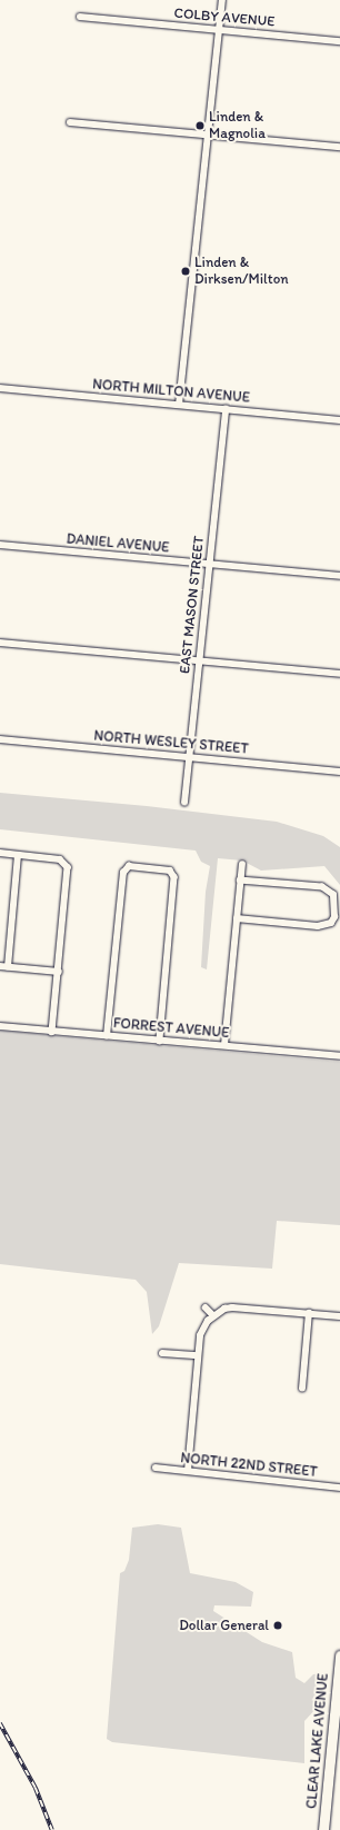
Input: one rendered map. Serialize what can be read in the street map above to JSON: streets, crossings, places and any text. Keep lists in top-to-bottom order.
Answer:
{
  "streets": {
    "main road": ["CLEAR LAKE AVENUE"],
    "street": [
      "COLBY AVENUE",
      "NORTH MILTON AVENUE",
      "DANIEL AVENUE",
      "EAST MASON STREET",
      "NORTH WESLEY STREET",
      "FORREST AVENUE",
      "NORTH 22ND STREET"
    ]
  },
  "crossings": [
    ["NORTH MILTON AVENUE", "EAST MASON STREET"],
    ["DANIEL AVENUE", "EAST MASON STREET"],
    ["EAST MASON STREET", "NORTH WESLEY STREET"]
  ],
  "places": ["Linden & Magnolia", "Linden & Dirksen/Milton", "Dollar General"]
}
